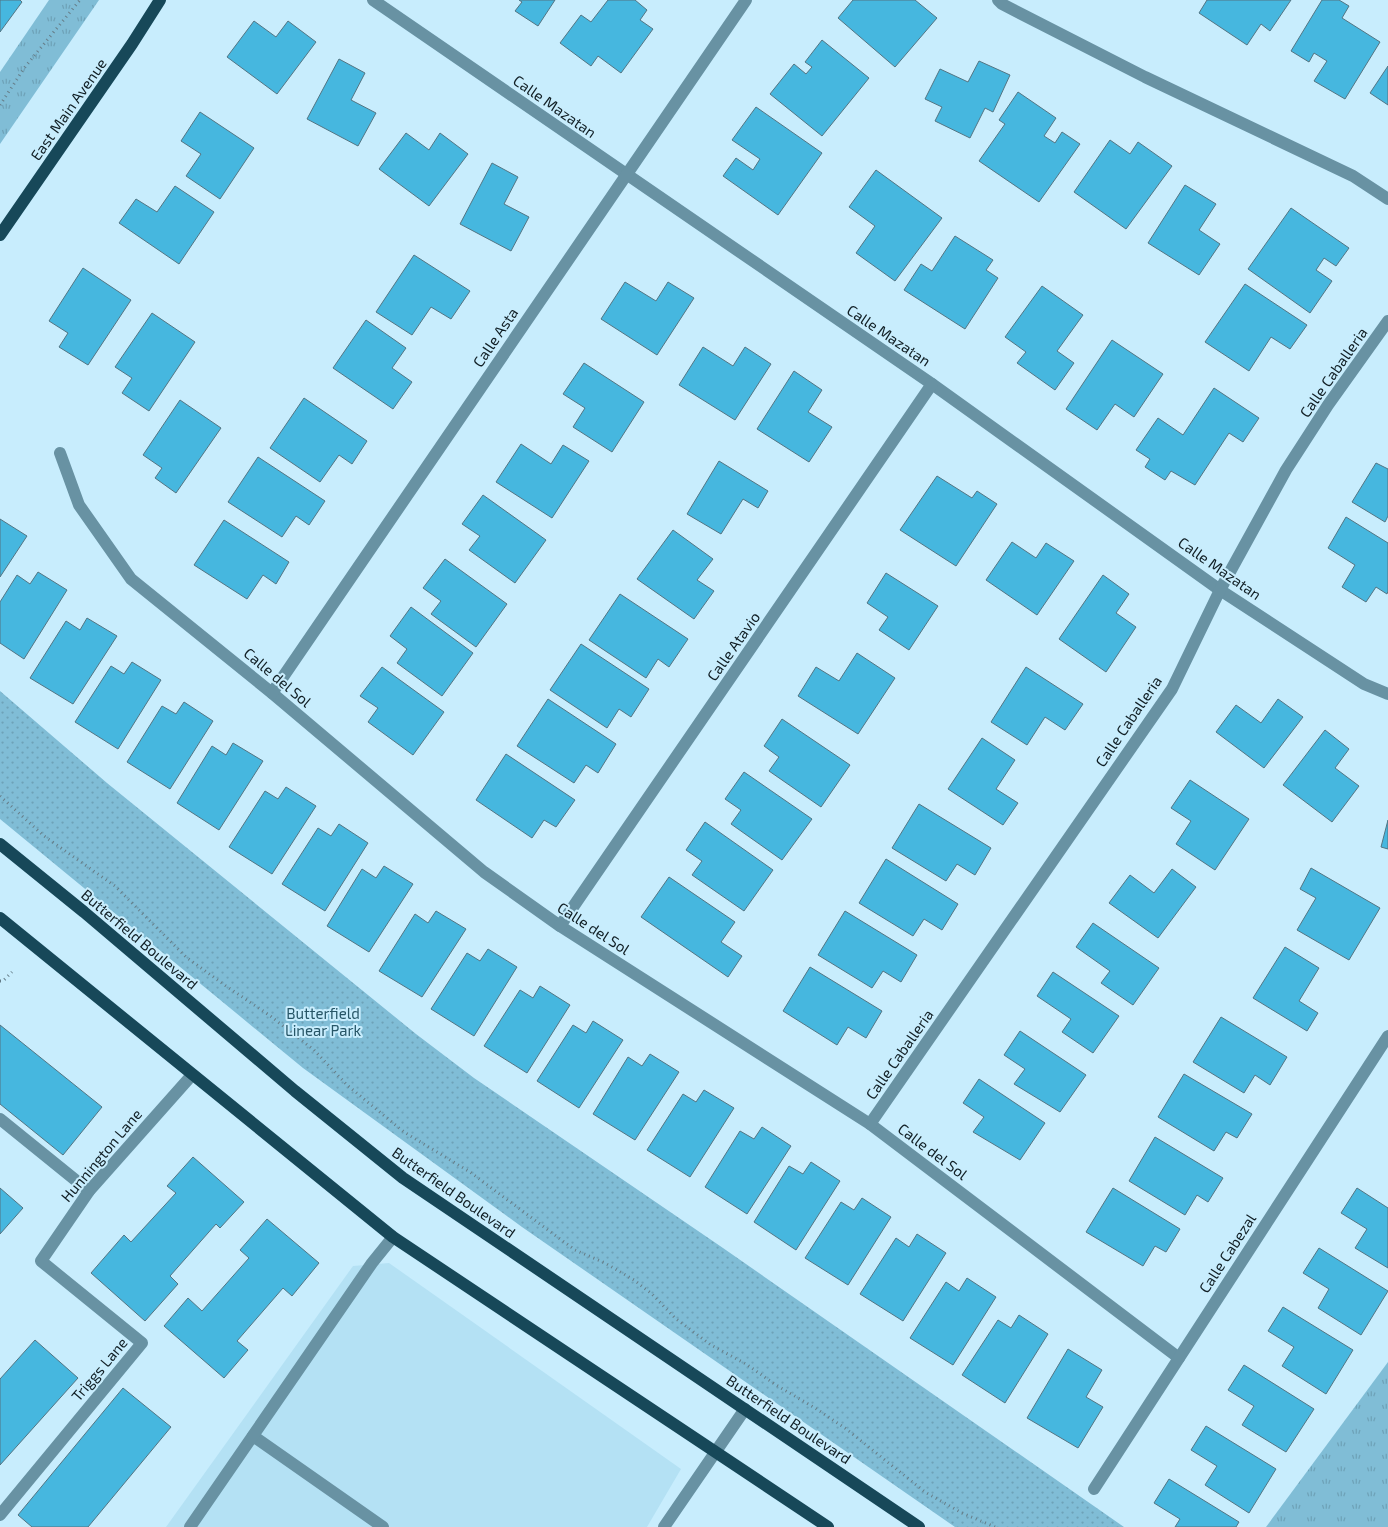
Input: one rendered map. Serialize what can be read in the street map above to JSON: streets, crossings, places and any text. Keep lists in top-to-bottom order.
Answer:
{
  "streets": {
    "main road": ["East Main Avenue", "Butterfield Boulevard"],
    "street": [
      "Calle Mazatan",
      "Calle Asta",
      "Calle Caballeria",
      "Calle Atavio",
      "Calle del Sol",
      "Hunnington Lane",
      "Calle Cabezal",
      "Triggs Lane"
    ]
  },
  "crossings": [
    ["Calle Mazatan", "Calle Asta"],
    ["Calle Mazatan", "Calle Caballeria"],
    ["Calle Mazatan", "Calle Atavio"],
    ["Calle Asta", "Calle del Sol"],
    ["Calle Caballeria", "Calle del Sol"],
    ["Calle Atavio", "Calle del Sol"],
    ["Calle del Sol", "Calle Cabezal"],
    ["Hunnington Lane", "Triggs Lane"]
  ],
  "parks": ["Butterfield Linear Park"]
}
